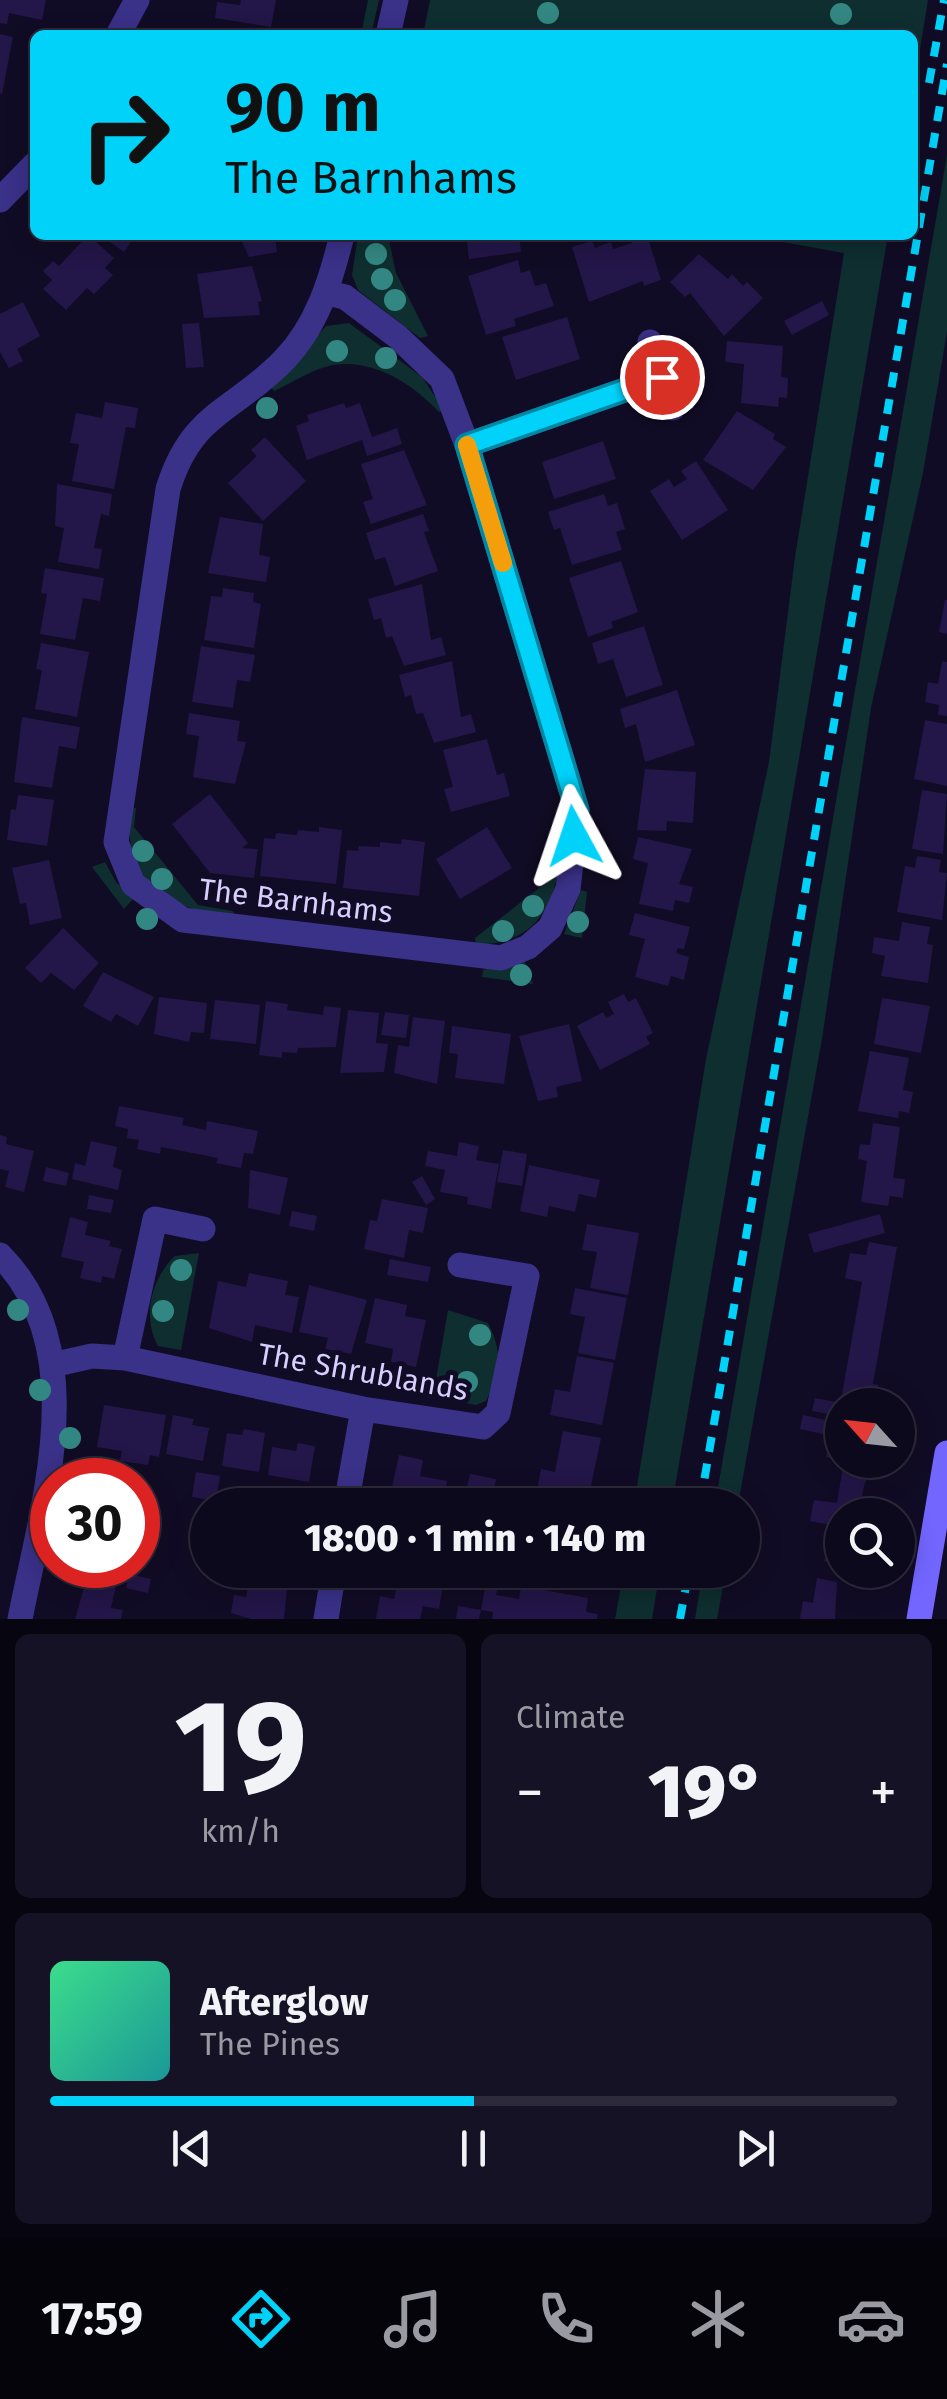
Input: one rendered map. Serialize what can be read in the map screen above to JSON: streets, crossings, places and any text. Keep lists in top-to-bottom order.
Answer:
{
  "streets": {
    "street": ["The Barnhams", "The Shrublands"]
  },
  "north": "top left",
  "page": {
    "turn": ["90 m", "The Barnhams"],
    "limit": "30",
    "trip": "18:00 · 1 min · 140 m",
    "tile": [
      ["19", "km/h"],
      "Climate"
    ],
    "heat": ["−", "19°", "+"],
    "song": ["Afterglow", "The Pines"],
    "tabs": "17:59"
  }
}
